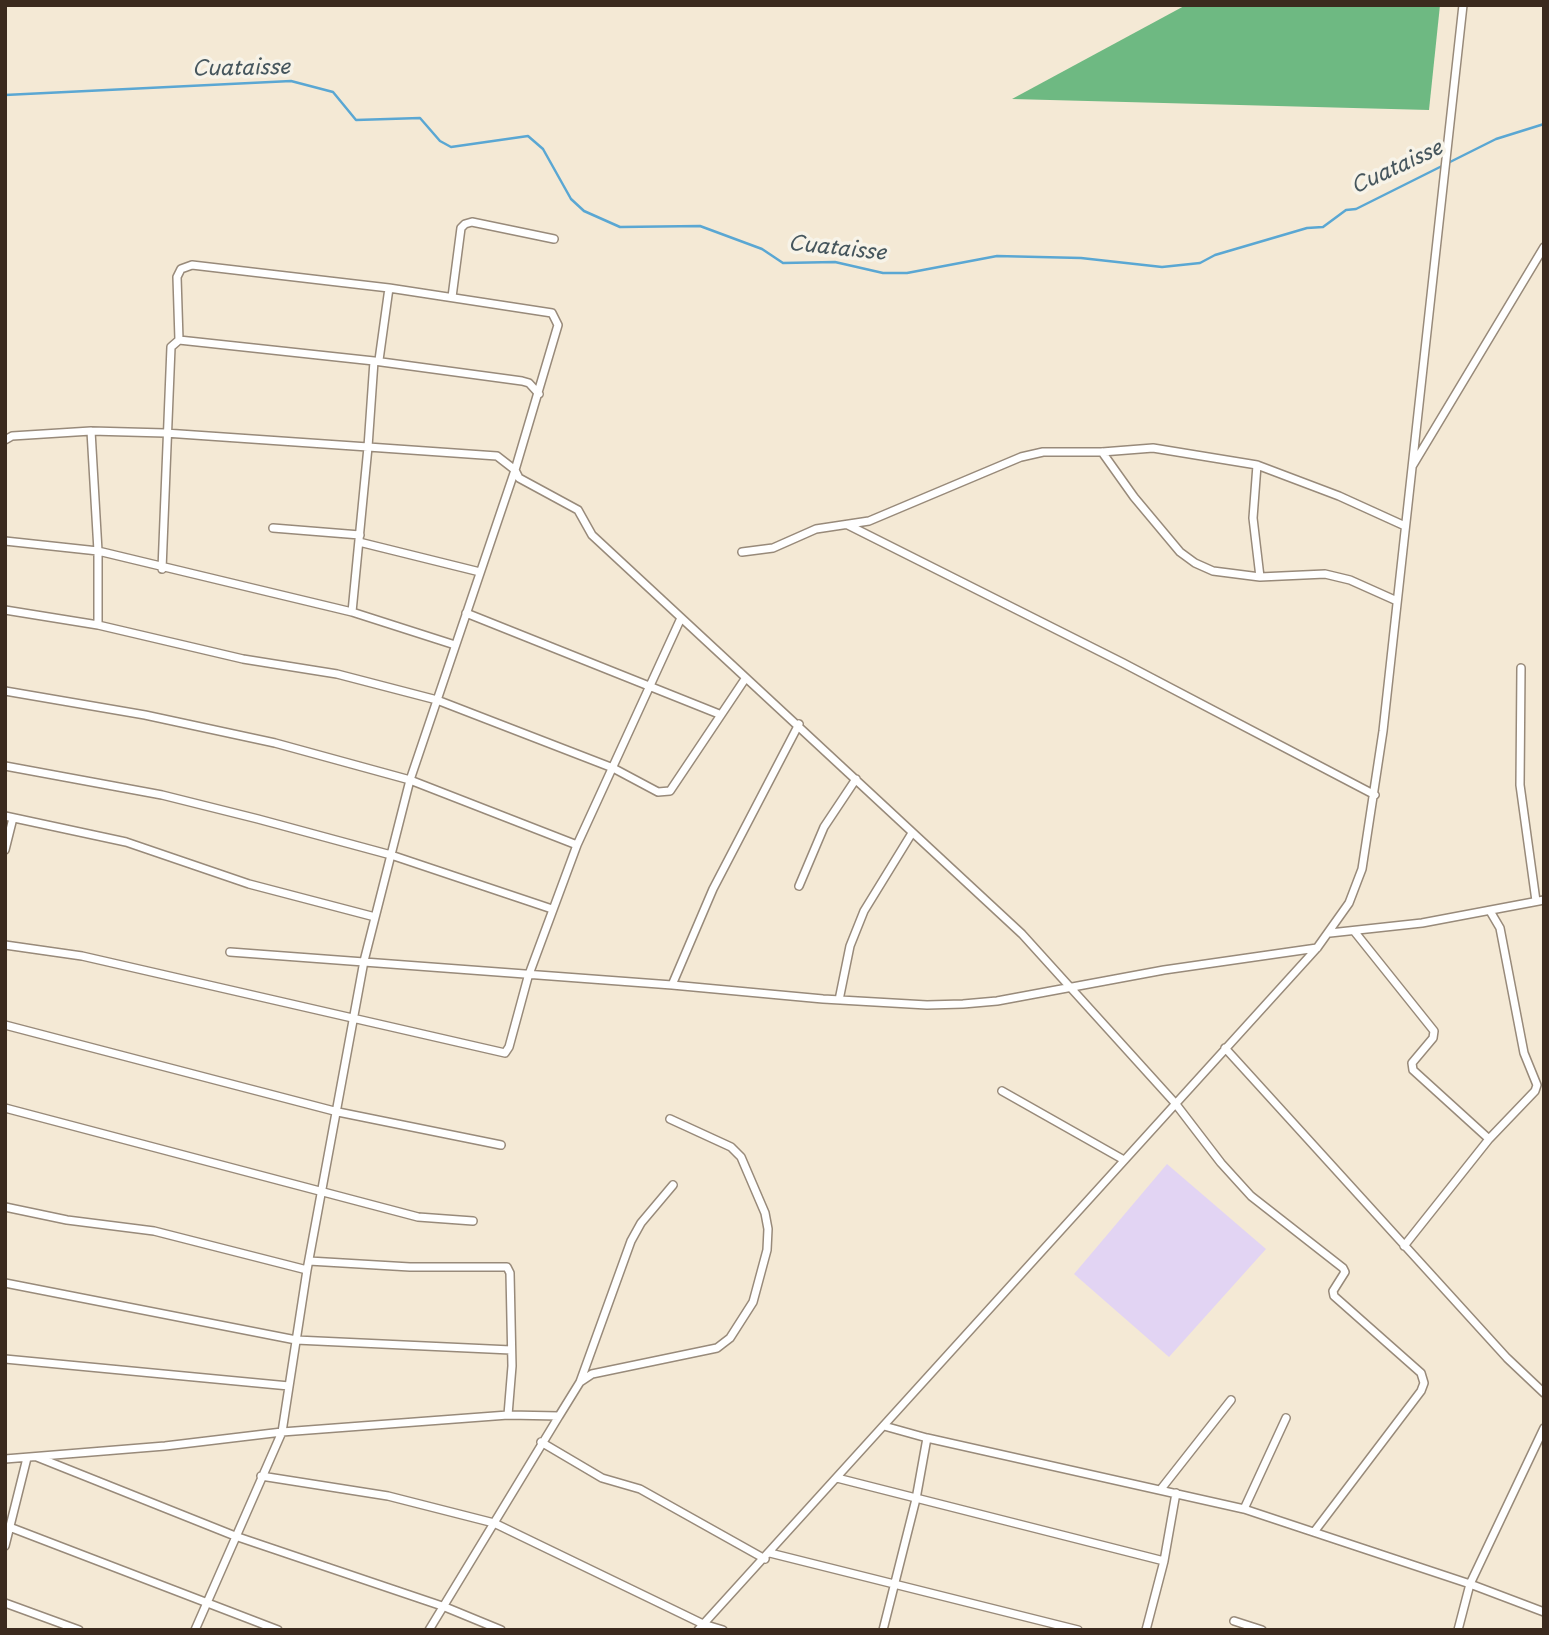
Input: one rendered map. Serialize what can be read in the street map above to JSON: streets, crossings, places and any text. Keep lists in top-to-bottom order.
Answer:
{
  "water": ["Cuataisse"]
}
